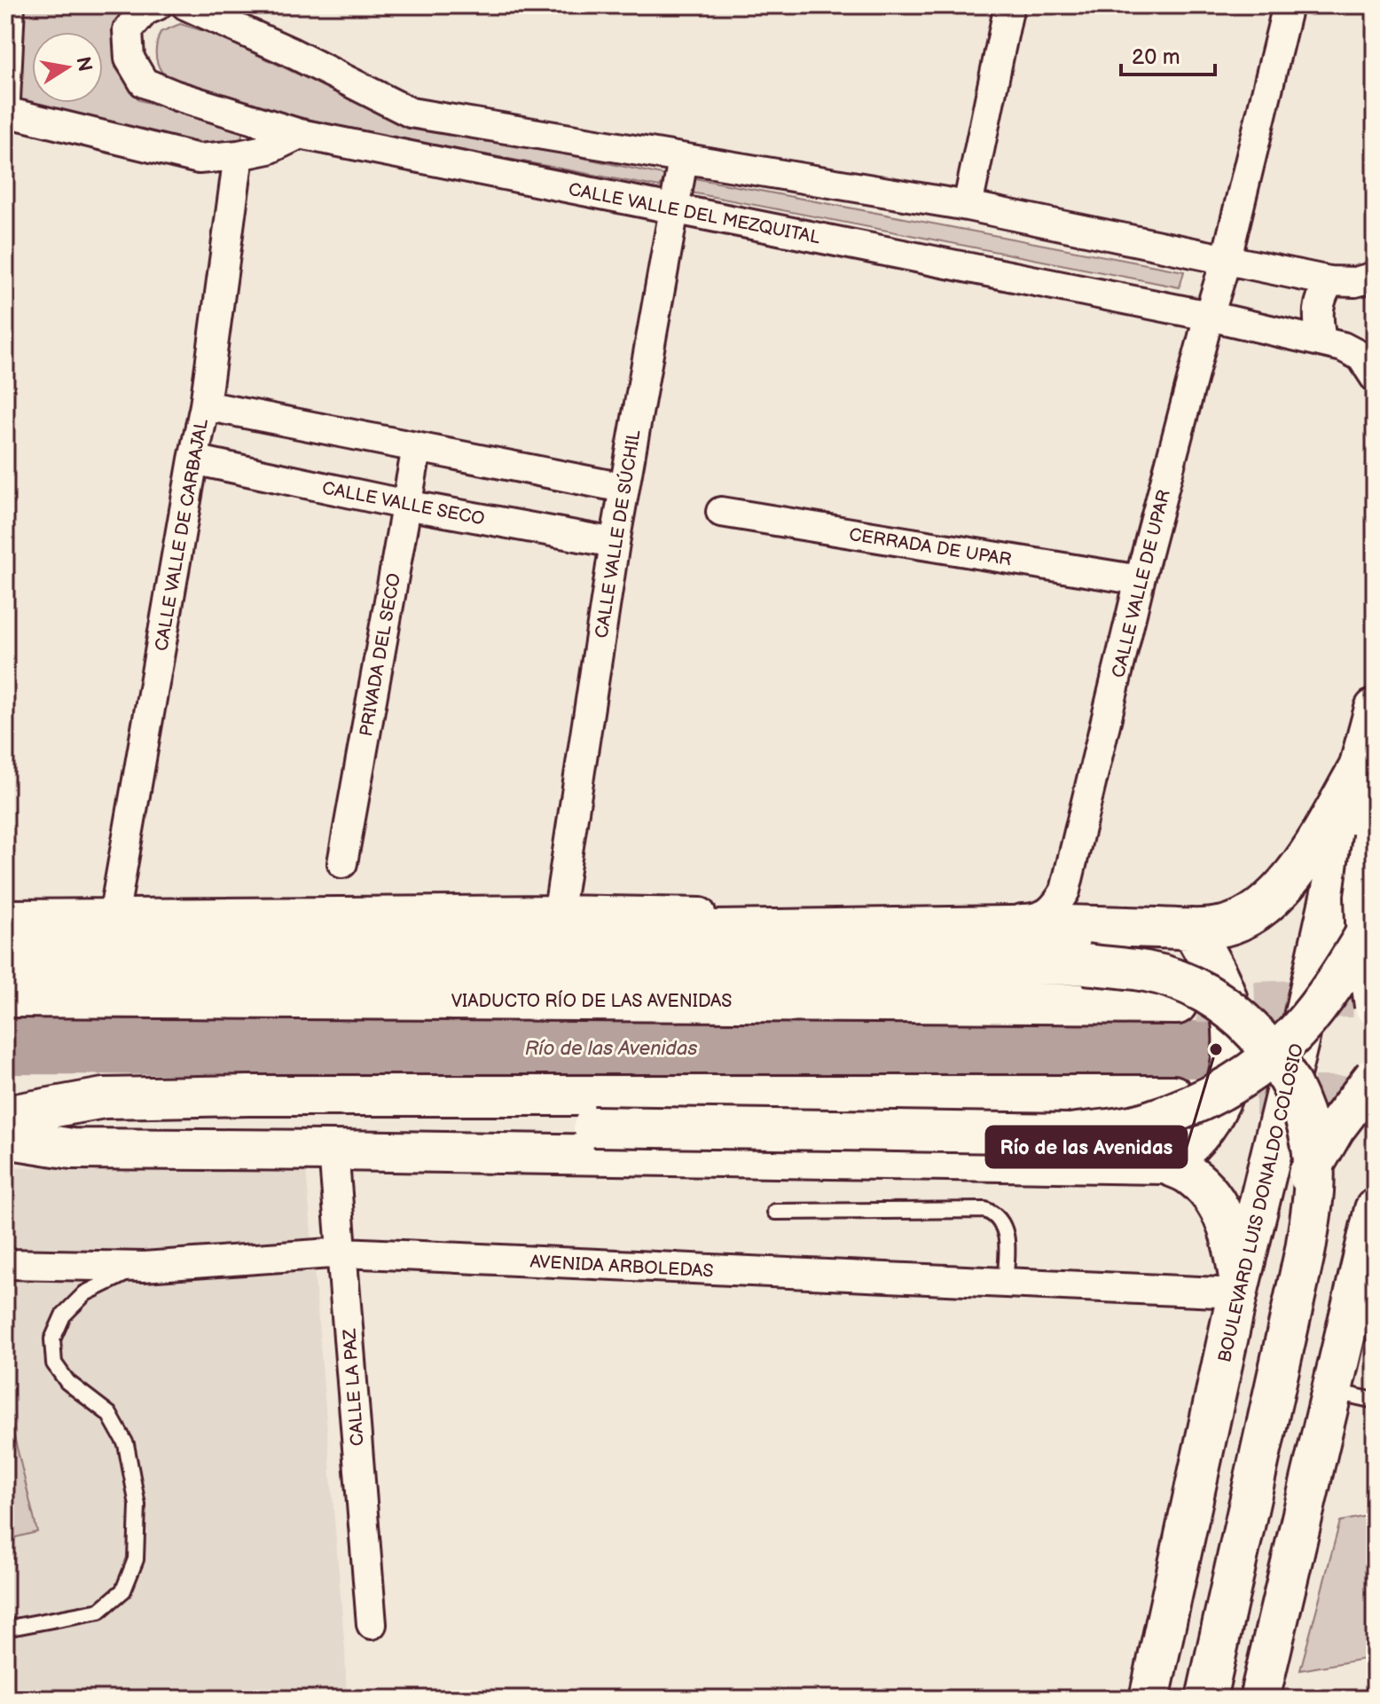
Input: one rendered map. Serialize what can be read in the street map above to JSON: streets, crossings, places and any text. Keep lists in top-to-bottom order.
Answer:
{
  "streets": {
    "main road": ["VIADUCTO RÍO DE LAS AVENIDAS", "BOULEVARD LUIS DONALDO COLOSIO"],
    "street": [
      "CALLE VALLE DEL MEZQUITAL",
      "CALLE VALLE SECO",
      "CALLE VALLE DE SÚCHIL",
      "CALLE VALLE DE CARBAJAL",
      "CERRADA DE UPAR",
      "CALLE VALLE DE UPAR",
      "PRIVADA DEL SECO",
      "AVENIDA ARBOLEDAS",
      "CALLE LA PAZ"
    ]
  },
  "crossings": [
    ["CALLE VALLE DEL MEZQUITAL", "CALLE VALLE DE SÚCHIL"],
    ["CALLE VALLE DEL MEZQUITAL", "CALLE VALLE DE UPAR"],
    ["CALLE VALLE SECO", "CALLE VALLE DE SÚCHIL"],
    ["CALLE VALLE SECO", "CALLE VALLE DE CARBAJAL"],
    ["CALLE VALLE SECO", "PRIVADA DEL SECO"],
    ["CALLE VALLE DE SÚCHIL", "CALLE VALLE DE UPAR"],
    ["CERRADA DE UPAR", "CALLE VALLE DE UPAR"],
    ["BOULEVARD LUIS DONALDO COLOSIO", "AVENIDA ARBOLEDAS"],
    ["AVENIDA ARBOLEDAS", "CALLE LA PAZ"]
  ],
  "water": ["Río de las Avenidas"],
  "places": ["Río de las Avenidas"],
  "scale_bar": "20 m",
  "north": "right"
}
